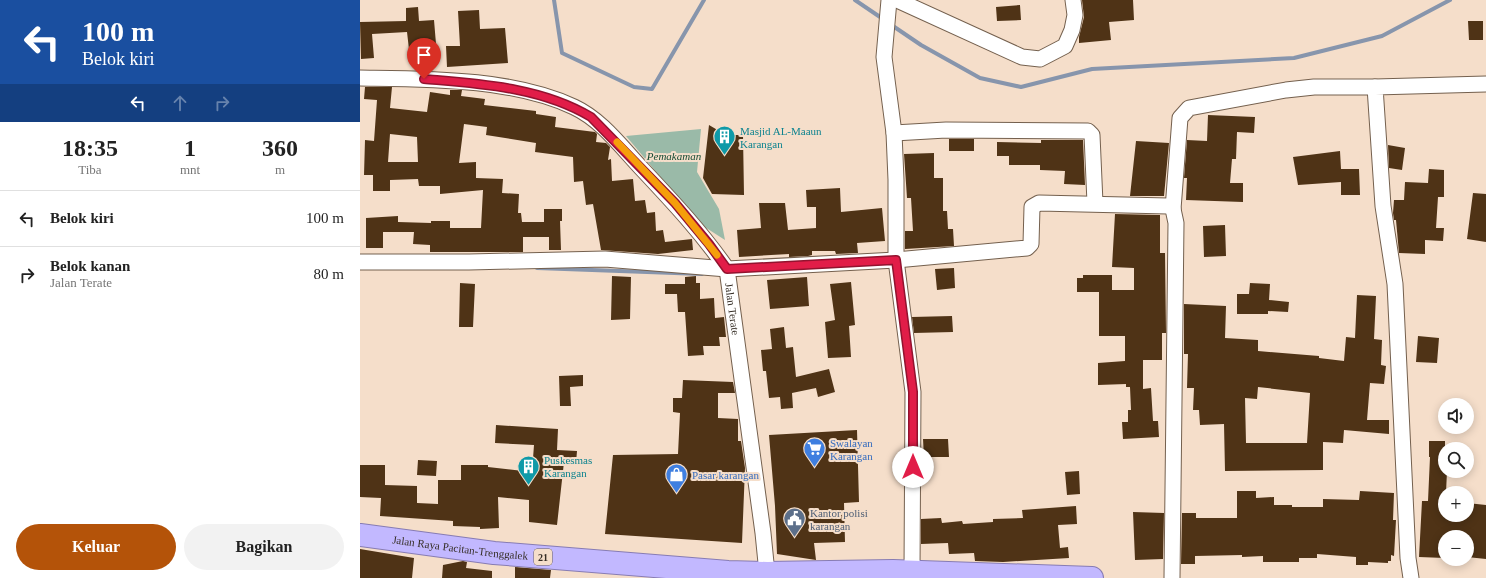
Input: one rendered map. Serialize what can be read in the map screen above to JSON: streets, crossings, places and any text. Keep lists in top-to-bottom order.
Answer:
{
  "streets": {
    "highway": ["Jalan Raya Pacitan-Trenggalek", "21"],
    "street": ["Jalan Terate"]
  },
  "crossings": [
    ["Jalan Terate", "Jalan Raya Pacitan-Trenggalek"]
  ],
  "parks": ["Pemakaman"],
  "places": {
    "building": ["Masjid AL-Maaun Karangan", "Puskesmas Karangan"],
    "supermarket": ["Swalayan Karangan"],
    "shop": ["Pasar karangan"],
    "public building": ["Kantor polisi karangan"]
  },
  "page": {
    "turn": ["100 m", "Belok kiri"],
    "eta": [
      "18:35",
      "Tiba",
      "1",
      "mnt",
      "360",
      "m"
    ],
    "list": [
      {
        "name": "Belok kiri",
        "value": "100 m"
      },
      {
        "name": "Belok kanan",
        "note": "Jalan Terate",
        "value": "80 m"
      }
    ],
    "map_buttons": ["+", "−"],
    "buttons": ["Keluar", "Bagikan"]
  }
}
